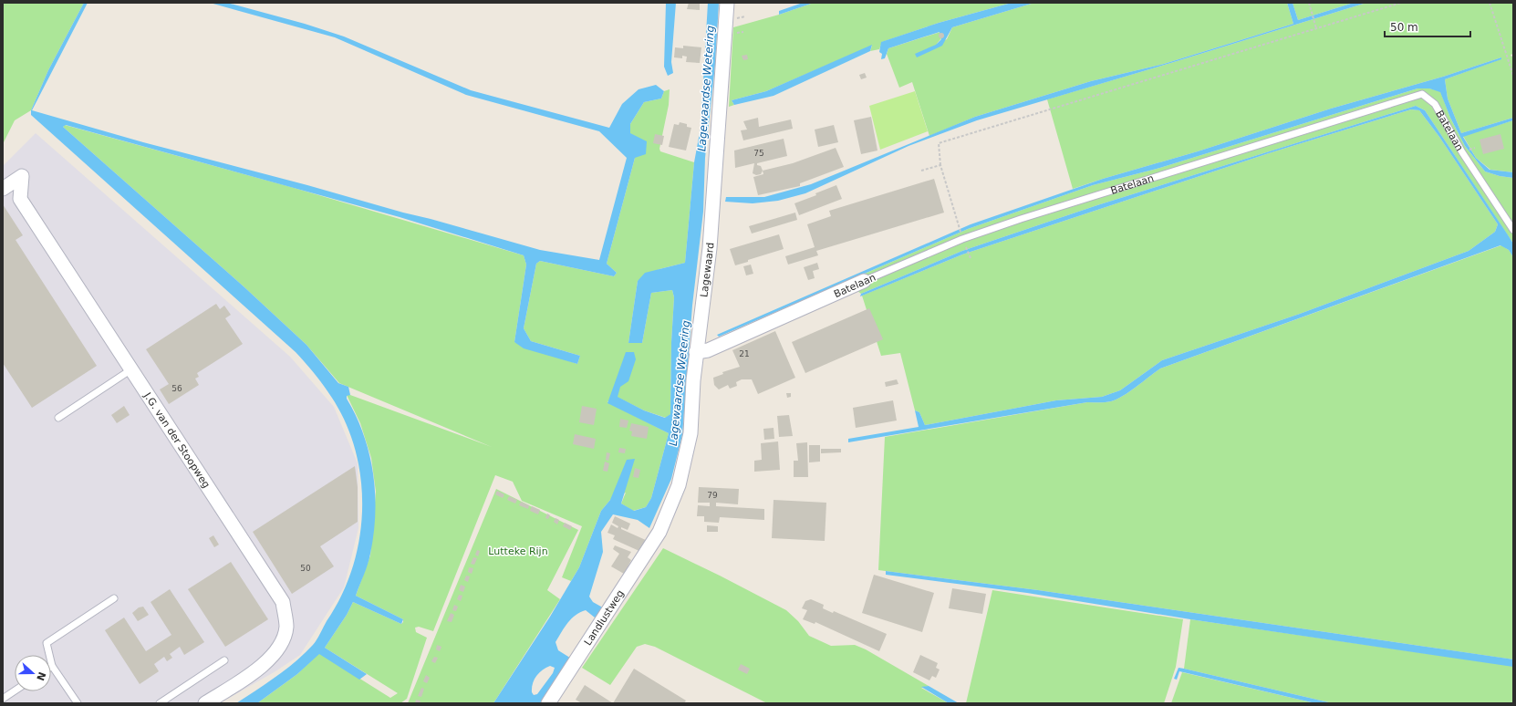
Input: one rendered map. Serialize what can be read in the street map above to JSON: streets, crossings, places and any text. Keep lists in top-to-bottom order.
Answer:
{
  "streets": {
    "street": [
      "Batelaan",
      "Lagewaard",
      "J.G. van der Stoopweg",
      "Landlustweg"
    ]
  },
  "crossings": [
    ["Batelaan", "Lagewaard"],
    ["Lagewaard", "Landlustweg"]
  ],
  "water": ["Lagewaardse Wetering"],
  "parks": ["Lutteke Rijn"],
  "house_numbers": [
    "75",
    "21",
    "56",
    "79",
    "50"
  ],
  "scale_bar": "50 m",
  "north": "right"
}
